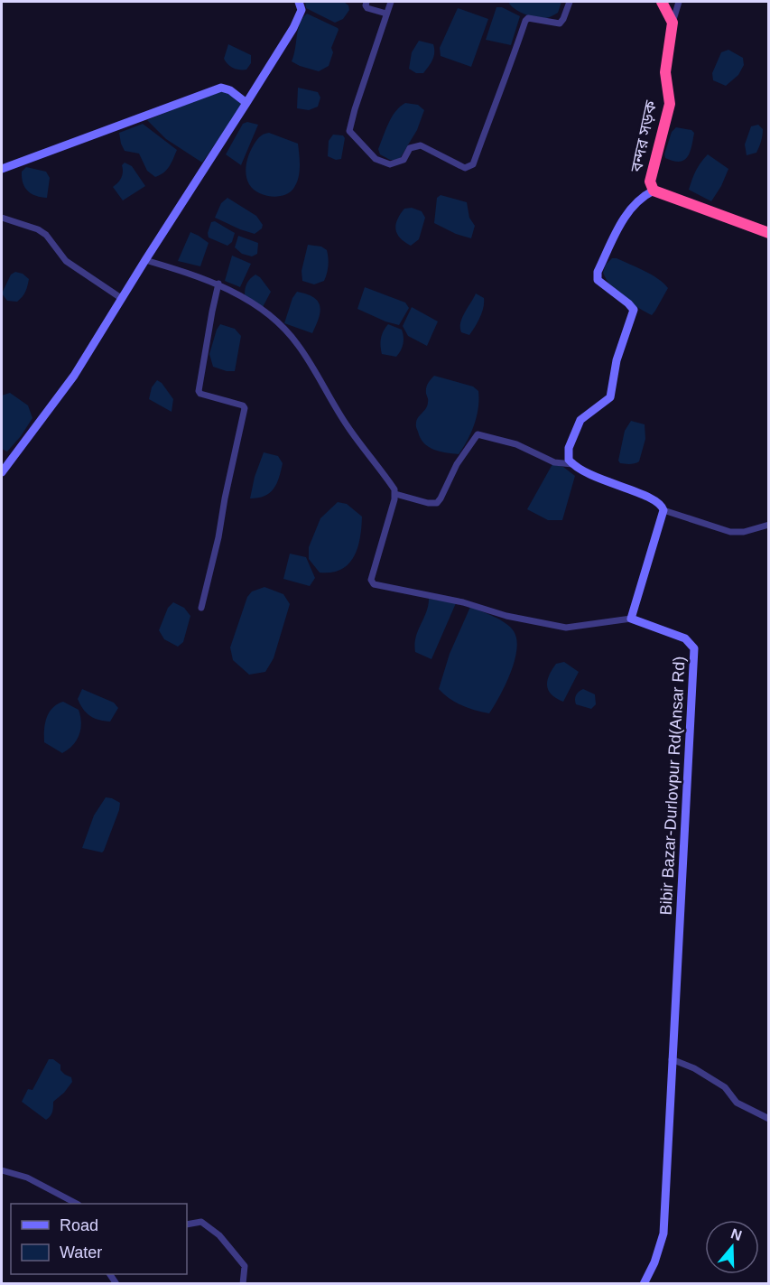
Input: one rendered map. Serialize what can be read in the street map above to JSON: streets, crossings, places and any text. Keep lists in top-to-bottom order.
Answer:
{
  "streets": {
    "highway": ["বন্দর সড়ক"],
    "street": ["Bibir Bazar-Durlovpur Rd(Ansar Rd)"]
  },
  "legend": ["Road", "Water"],
  "north": "top"
}
